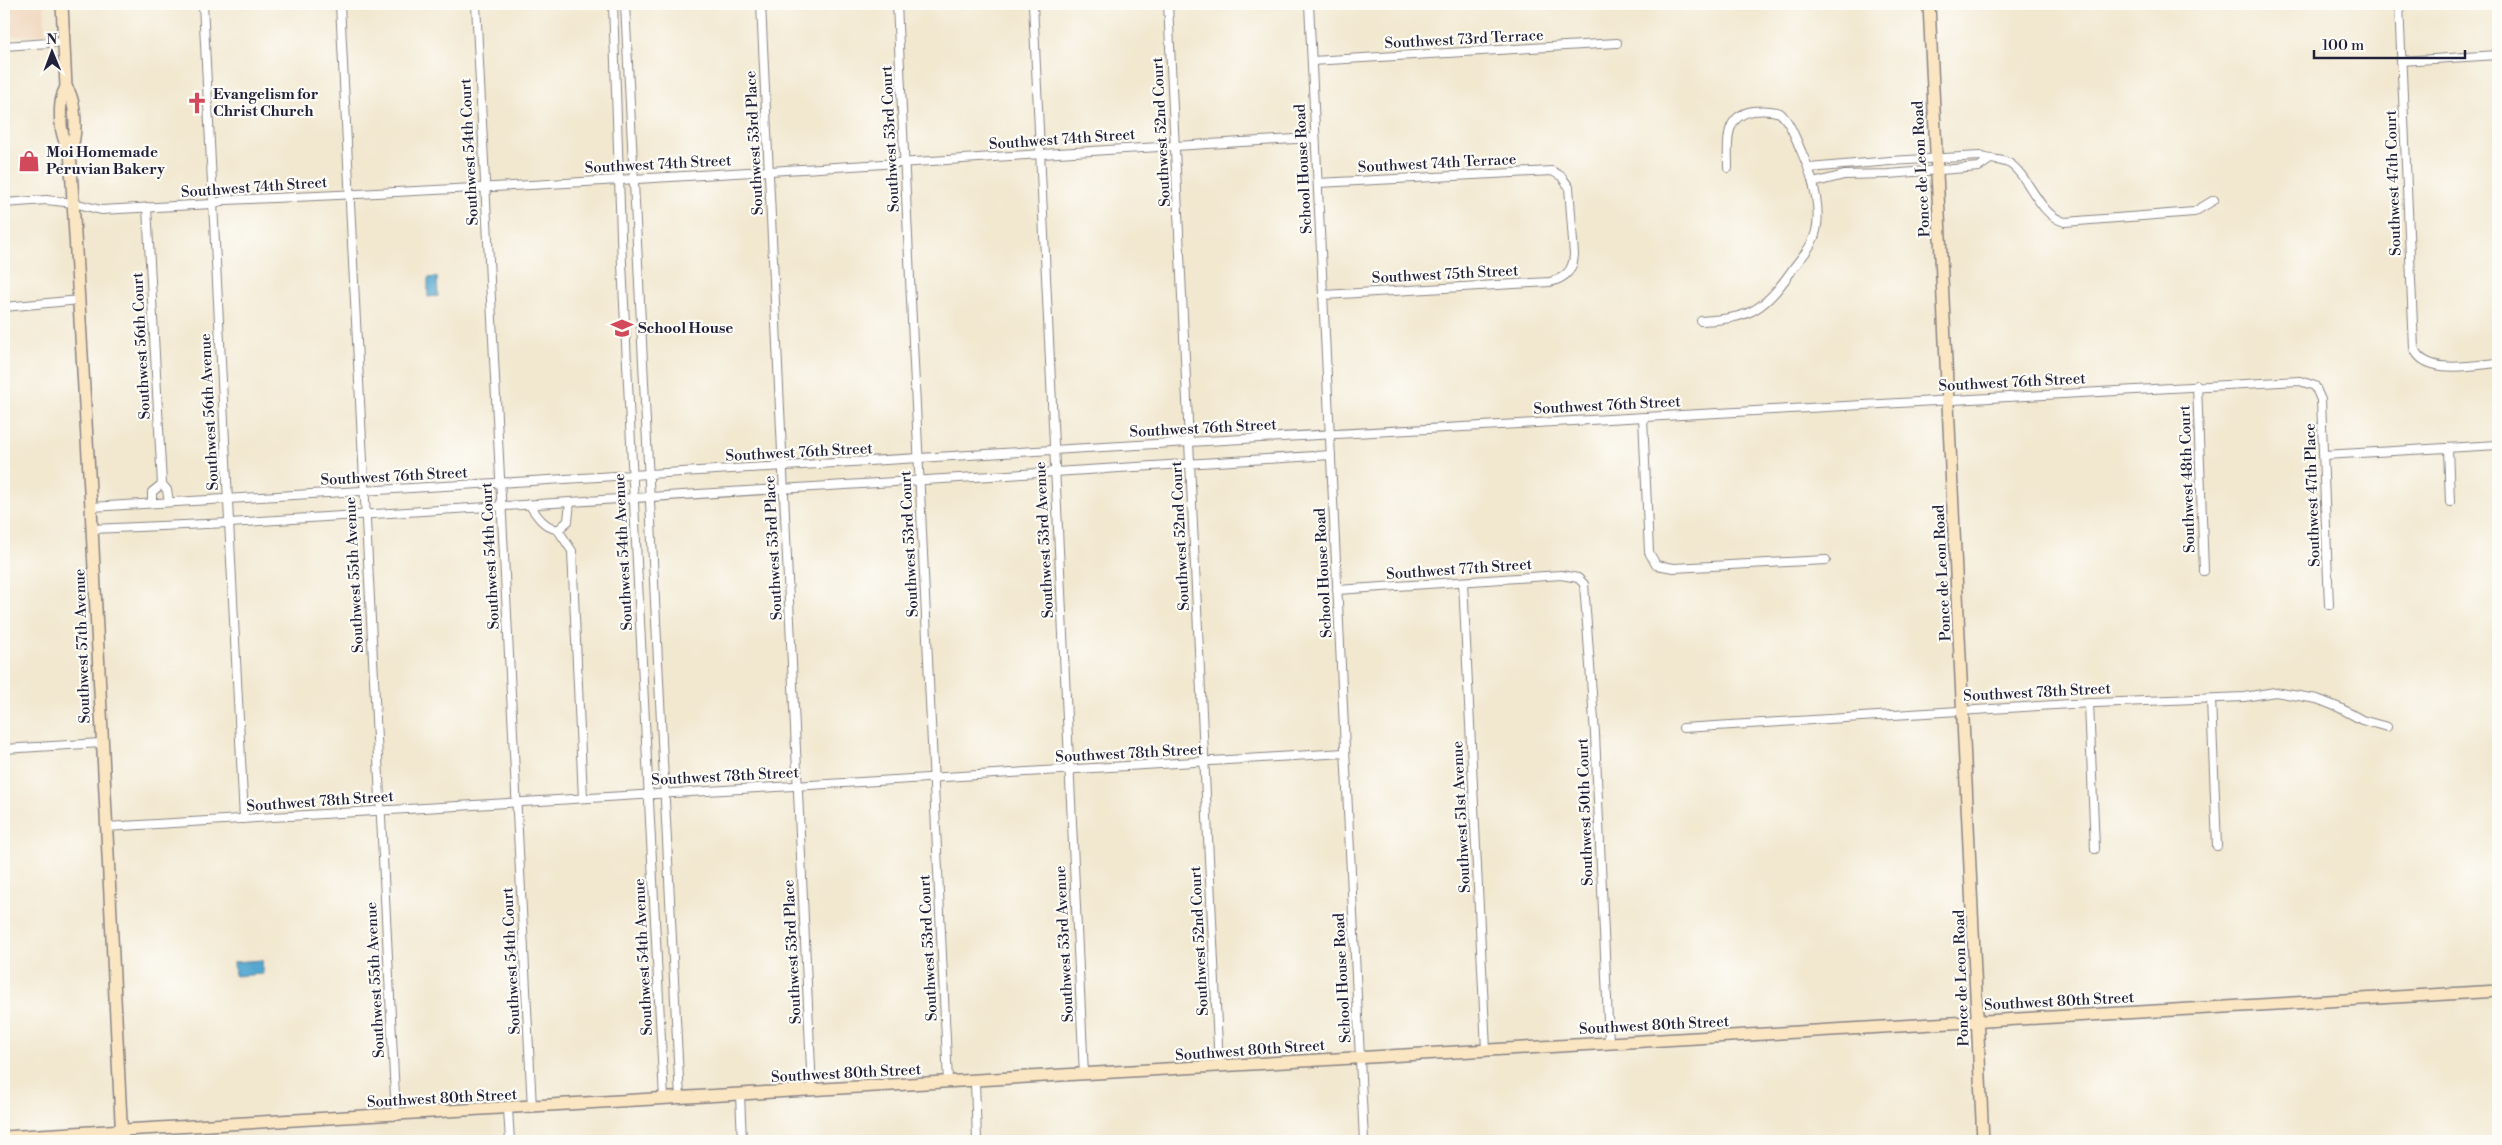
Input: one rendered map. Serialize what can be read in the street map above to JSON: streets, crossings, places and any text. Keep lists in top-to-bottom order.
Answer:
{
  "streets": {
    "street": [
      "Southwest 73rd Terrace",
      "Southwest 52nd Court",
      "Southwest 53rd Court",
      "Southwest 74th Street",
      "Southwest 53rd Place",
      "Southwest 54th Court",
      "Southwest 74th Terrace",
      "School House Road",
      "Ponce de Leon Road",
      "Southwest 47th Court",
      "Southwest 75th Street",
      "Southwest 56th Court",
      "Southwest 76th Street",
      "Southwest 56th Avenue",
      "Southwest 48th Court",
      "Southwest 47th Place",
      "Southwest 53rd Avenue",
      "Southwest 54th Avenue",
      "Southwest 77th Street",
      "Southwest 55th Avenue",
      "Southwest 57th Avenue",
      "Southwest 78th Street",
      "Southwest 50th Court",
      "Southwest 51st Avenue",
      "Southwest 80th Street"
    ]
  },
  "crossings": [
    ["Southwest 73rd Terrace", "School House Road"],
    ["Southwest 52nd Court", "Southwest 74th Street"],
    ["Southwest 52nd Court", "Southwest 76th Street"],
    ["Southwest 52nd Court", "Southwest 78th Street"],
    ["Southwest 52nd Court", "Southwest 80th Street"],
    ["Southwest 53rd Court", "Southwest 74th Street"],
    ["Southwest 53rd Court", "Southwest 76th Street"],
    ["Southwest 53rd Court", "Southwest 78th Street"],
    ["Southwest 53rd Court", "Southwest 80th Street"],
    ["Southwest 74th Street", "Southwest 53rd Place"],
    ["Southwest 74th Street", "Southwest 54th Court"],
    ["Southwest 74th Street", "School House Road"],
    ["Southwest 74th Street", "Southwest 56th Court"],
    ["Southwest 74th Street", "Southwest 56th Avenue"],
    ["Southwest 74th Street", "Southwest 53rd Avenue"],
    ["Southwest 74th Street", "Southwest 54th Avenue"],
    ["Southwest 74th Street", "Southwest 55th Avenue"],
    ["Southwest 74th Street", "Southwest 57th Avenue"],
    ["Southwest 53rd Place", "Southwest 76th Street"],
    ["Southwest 53rd Place", "Southwest 78th Street"],
    ["Southwest 53rd Place", "Southwest 80th Street"],
    ["Southwest 54th Court", "Southwest 76th Street"],
    ["Southwest 54th Court", "Southwest 78th Street"],
    ["Southwest 54th Court", "Southwest 80th Street"],
    ["Southwest 74th Terrace", "School House Road"],
    ["Southwest 74th Terrace", "Southwest 75th Street"],
    ["School House Road", "Southwest 75th Street"],
    ["School House Road", "Southwest 76th Street"],
    ["School House Road", "Southwest 77th Street"],
    ["School House Road", "Southwest 78th Street"],
    ["School House Road", "Southwest 80th Street"],
    ["Ponce de Leon Road", "Southwest 76th Street"],
    ["Ponce de Leon Road", "Southwest 78th Street"],
    ["Ponce de Leon Road", "Southwest 80th Street"],
    ["Southwest 56th Court", "Southwest 76th Street"],
    ["Southwest 76th Street", "Southwest 56th Avenue"],
    ["Southwest 76th Street", "Southwest 48th Court"],
    ["Southwest 76th Street", "Southwest 47th Place"],
    ["Southwest 76th Street", "Southwest 53rd Avenue"],
    ["Southwest 76th Street", "Southwest 54th Avenue"],
    ["Southwest 76th Street", "Southwest 55th Avenue"],
    ["Southwest 76th Street", "Southwest 57th Avenue"],
    ["Southwest 56th Avenue", "Southwest 78th Street"],
    ["Southwest 53rd Avenue", "Southwest 78th Street"],
    ["Southwest 53rd Avenue", "Southwest 80th Street"],
    ["Southwest 54th Avenue", "Southwest 78th Street"],
    ["Southwest 54th Avenue", "Southwest 80th Street"],
    ["Southwest 77th Street", "Southwest 50th Court"],
    ["Southwest 77th Street", "Southwest 51st Avenue"],
    ["Southwest 55th Avenue", "Southwest 78th Street"],
    ["Southwest 55th Avenue", "Southwest 80th Street"],
    ["Southwest 57th Avenue", "Southwest 78th Street"],
    ["Southwest 57th Avenue", "Southwest 80th Street"],
    ["Southwest 50th Court", "Southwest 80th Street"],
    ["Southwest 51st Avenue", "Southwest 80th Street"]
  ],
  "places": {
    "church": ["Evangelism for Christ Church"],
    "shop": ["Moi Homemade Peruvian Bakery"],
    "school or university": ["School House"]
  },
  "scale_bar": "100 m",
  "north": "top"
}
